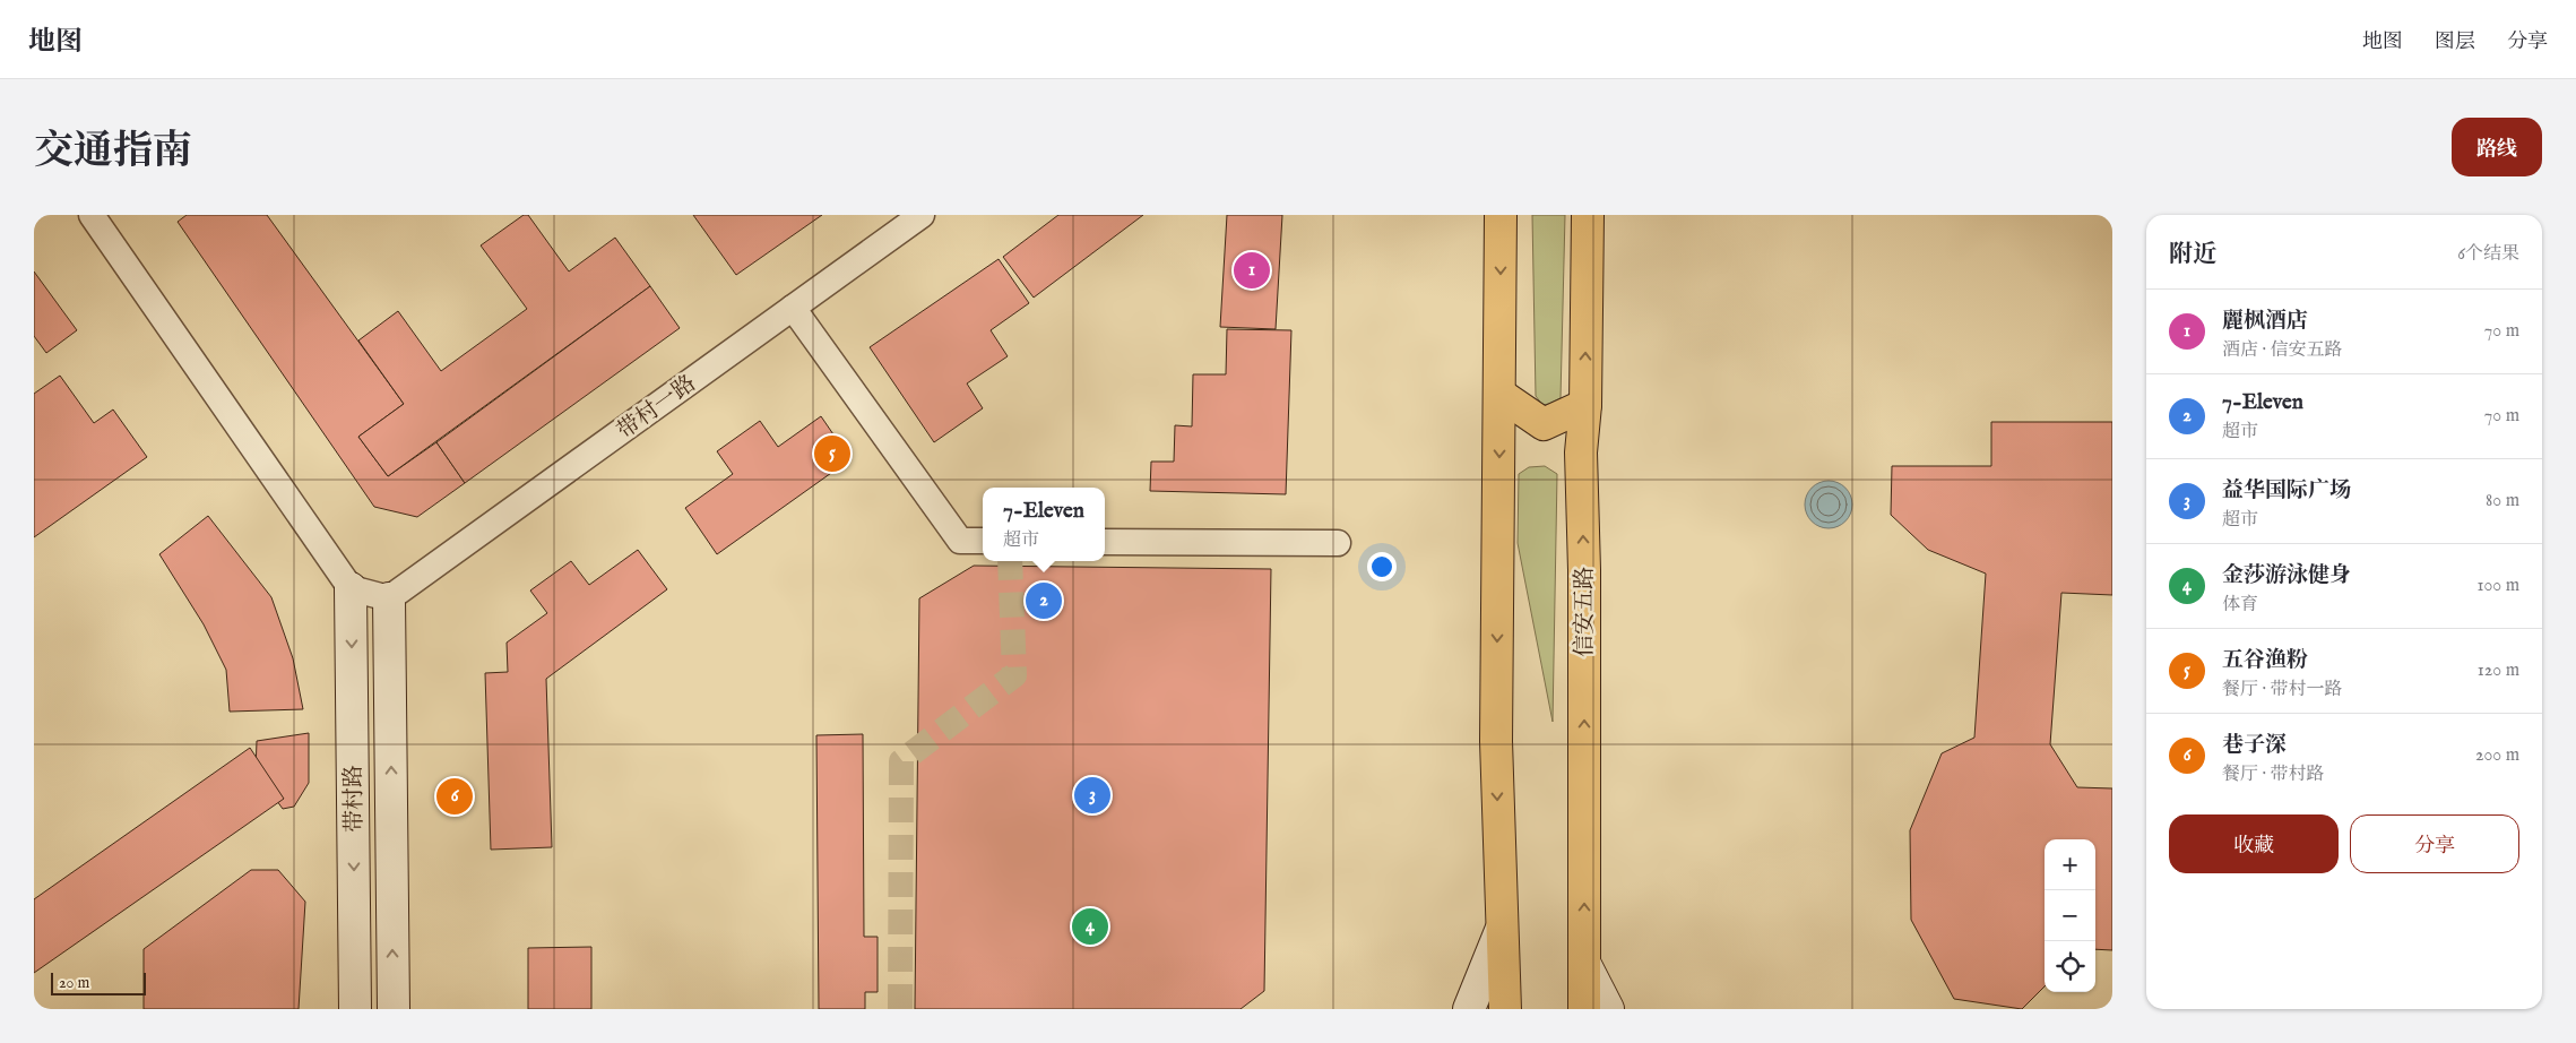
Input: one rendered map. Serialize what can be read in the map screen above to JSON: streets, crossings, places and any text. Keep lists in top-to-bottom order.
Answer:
{
  "streets": {
    "main road": ["信安五路"],
    "street": ["带村一路", "带村路"]
  },
  "crossings": [
    ["带村一路", "带村路"]
  ],
  "scale_bar": "20 m",
  "page": {
    "header": "地图",
    "nav": ["地图", "图层", "分享"],
    "title": "交通指南",
    "buttons": [
      "路线",
      ["收藏", "分享"]
    ],
    "heading": ["附近", "6个结果"],
    "pins": [
      "1",
      "5",
      "2",
      "3",
      "6",
      "4"
    ],
    "list": [
      {
        "mark": "1",
        "name": "麗枫酒店",
        "note": "酒店 · 信安五路",
        "value": "70 m"
      },
      {
        "mark": "2",
        "name": "7-Eleven",
        "note": "超市",
        "value": "70 m"
      },
      {
        "mark": "3",
        "name": "益华国际广场",
        "note": "超市",
        "value": "80 m"
      },
      {
        "mark": "4",
        "name": "金莎游泳健身",
        "note": "体育",
        "value": "100 m"
      },
      {
        "mark": "5",
        "name": "五谷渔粉",
        "note": "餐厅 · 带村一路",
        "value": "120 m"
      },
      {
        "mark": "6",
        "name": "巷子深",
        "note": "餐厅 · 带村路",
        "value": "200 m"
      }
    ],
    "popup": ["7-Eleven", "超市"],
    "map_buttons": ["+", "−"],
    "scale": "20 m"
  }
}
